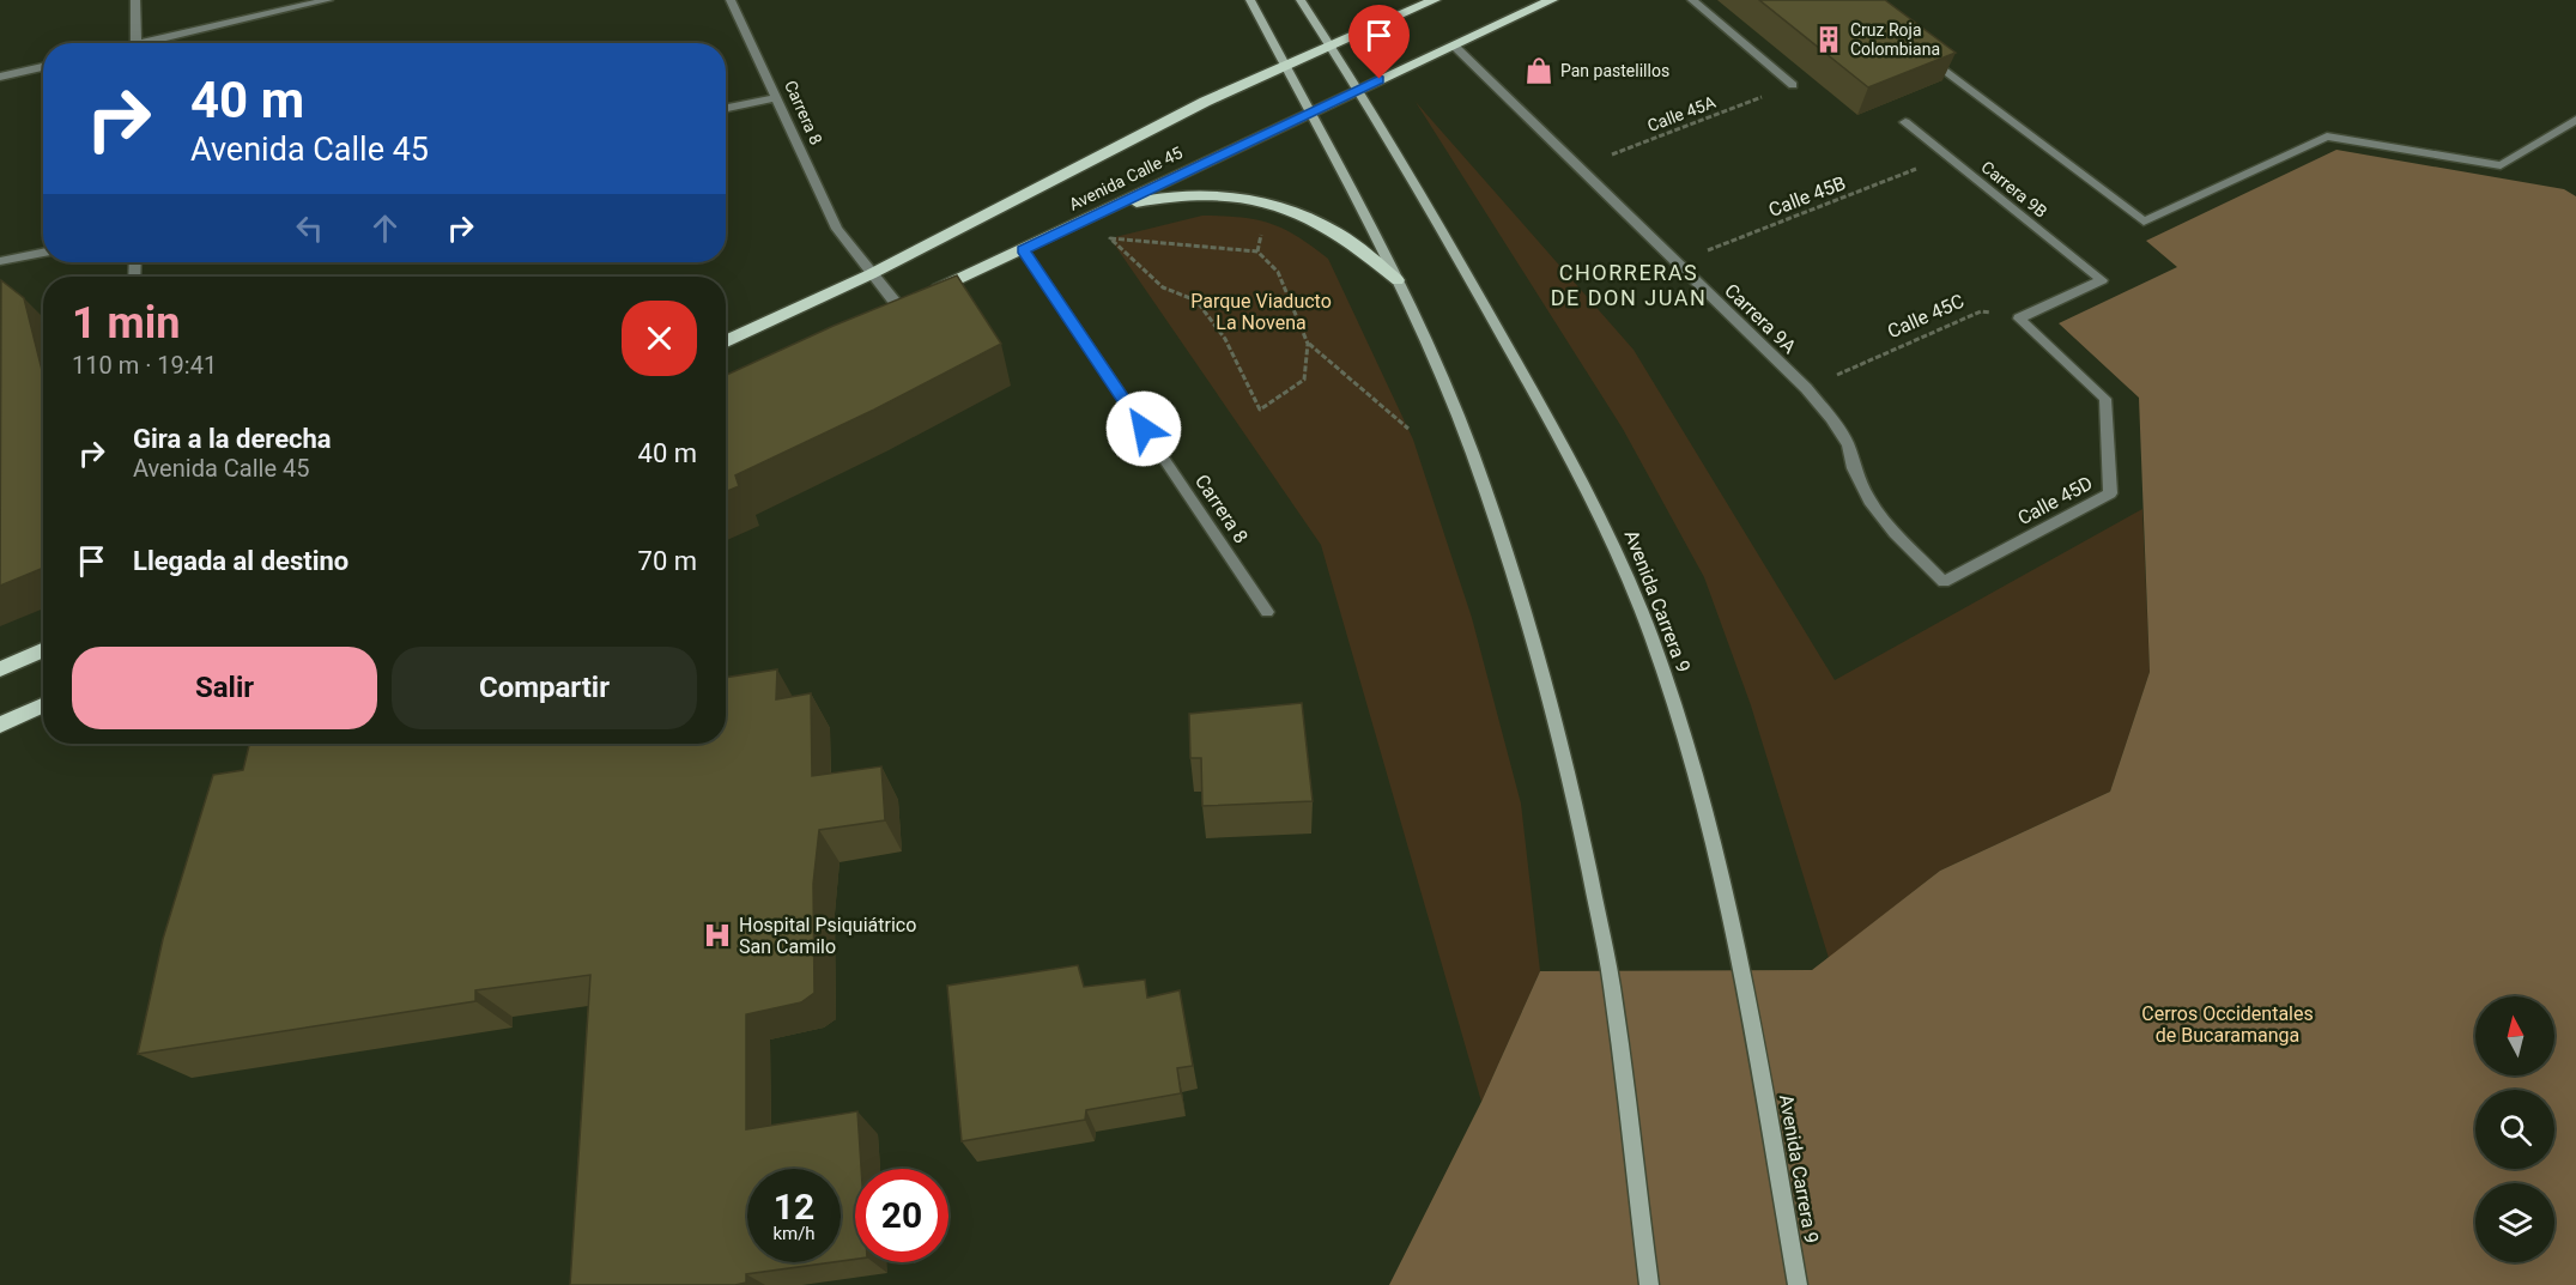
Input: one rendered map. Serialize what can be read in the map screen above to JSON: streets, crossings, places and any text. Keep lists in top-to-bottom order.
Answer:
{
  "streets": {
    "main road": ["Avenida Calle 45", "Avenida Carrera 9"],
    "street": [
      "Carrera 8",
      "Carrera 9B",
      "Carrera 9A",
      "Calle 45D"
    ],
    "path": ["Calle 45A", "Calle 45B", "Calle 45C"]
  },
  "crossings": [
    ["Carrera 8", "Avenida Calle 45"],
    ["Calle 45A", "Carrera 9A"],
    ["Avenida Calle 45", "Carrera 9A"],
    ["Avenida Calle 45", "Avenida Carrera 9"],
    ["Carrera 9B", "Calle 45B"],
    ["Carrera 9B", "Calle 45C"],
    ["Carrera 9B", "Calle 45D"],
    ["Calle 45B", "Carrera 9A"],
    ["Calle 45C", "Carrera 9A"],
    ["Calle 45C", "Calle 45D"],
    ["Carrera 9A", "Calle 45D"]
  ],
  "districts": ["CHORRERAS DE DON JUAN"],
  "parks": ["Parque Viaducto La Novena", "Cerros Occidentales de Bucaramanga"],
  "places": {
    "building": ["Cruz Roja Colombiana"],
    "shop": ["Pan pastelillos"],
    "hospital": ["Hospital Psiquiátrico San Camilo"]
  },
  "north": "top",
  "page": {
    "turn": ["40 m", "Avenida Calle 45"],
    "heading": ["1 min", "110 m · 19:41"],
    "list": [
      {
        "name": "Gira a la derecha",
        "note": "Avenida Calle 45",
        "value": "40 m"
      },
      {
        "name": "Llegada al destino",
        "value": "70 m"
      }
    ],
    "buttons": ["Salir", "Compartir"],
    "speed": "12 km/h",
    "limit": "20"
  }
}
